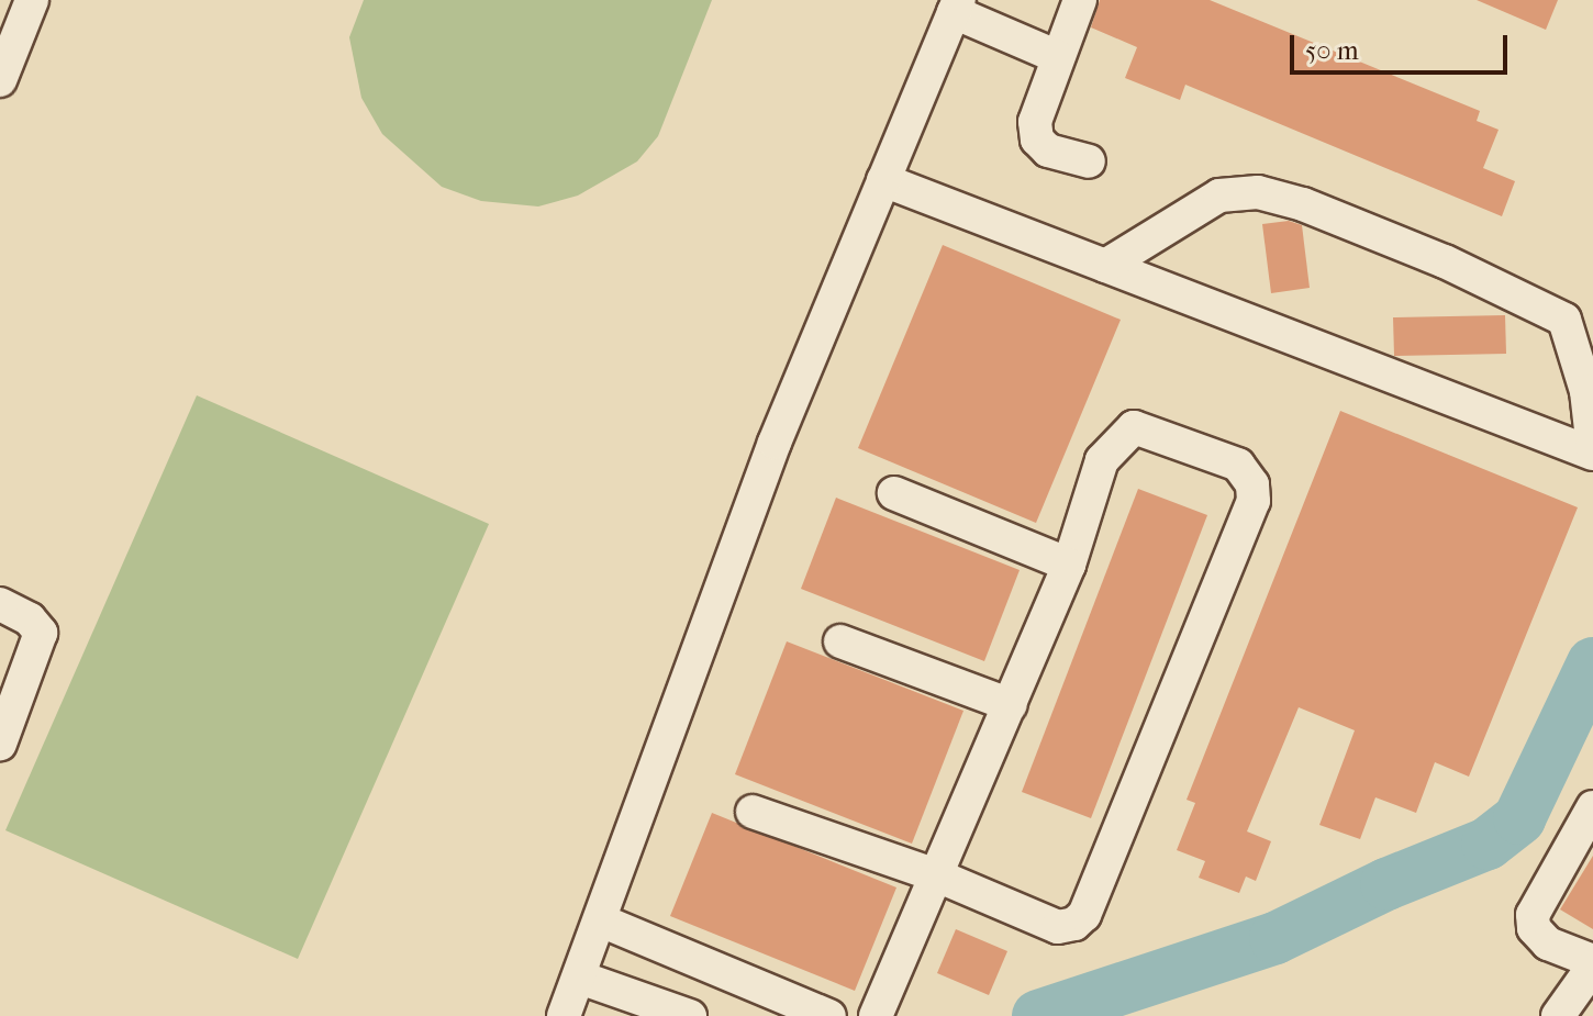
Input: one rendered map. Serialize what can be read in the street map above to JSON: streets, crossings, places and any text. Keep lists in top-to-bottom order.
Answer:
{
  "scale_bar": "50 m"
}
